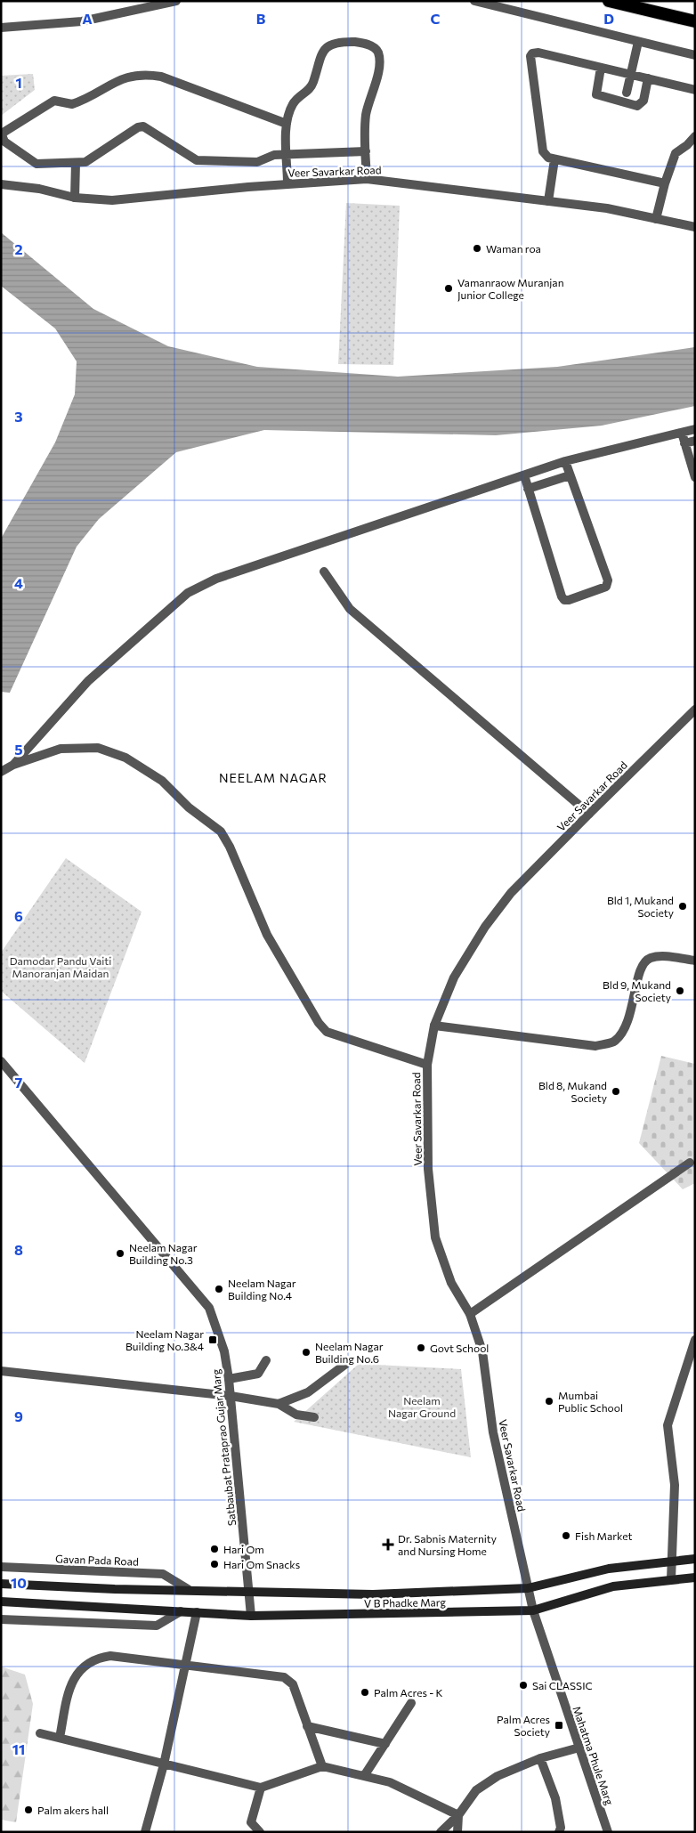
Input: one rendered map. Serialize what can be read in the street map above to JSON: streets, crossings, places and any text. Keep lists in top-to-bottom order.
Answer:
{
  "streets": {
    "main road": ["V B Phadke Marg"],
    "street": [
      "Veer Savarkar Road",
      "Satbaubat Prataprao Gujar Marg",
      "Gavan Pada Road",
      "Mahatma Phule Marg"
    ]
  },
  "crossings": [
    ["Veer Savarkar Road", "V B Phadke Marg"],
    ["Veer Savarkar Road", "Mahatma Phule Marg"],
    ["Satbaubat Prataprao Gujar Marg", "V B Phadke Marg"],
    ["Gavan Pada Road", "V B Phadke Marg"],
    ["V B Phadke Marg", "Mahatma Phule Marg"]
  ],
  "districts": ["NEELAM NAGAR"],
  "parks": ["Damodar Pandu Vaiti Manoranjan Maidan", "Neelam Nagar Ground"],
  "places": {
    "other": [
      "Waman roa",
      "Vamanraow Muranjan Junior College",
      "Bld 1, Mukand Society",
      "Bld 9, Mukand Society",
      "Bld 8, Mukand Society",
      "Neelam Nagar Building No.3",
      "Neelam Nagar Building No.4",
      "Govt School",
      "Neelam Nagar Building No.6",
      "Mumbai Public School",
      "Fish Market",
      "Hari Om",
      "Hari Om Snacks",
      "Sai CLASSIC",
      "Palm Acres - K",
      "Palm akers hall"
    ],
    "transit": ["Neelam Nagar Building No.3&4", "Palm Acres Society"],
    "health": ["Dr. Sabnis Maternity and Nursing Home"]
  },
  "grid": {
    "columns": [
      "A",
      "B",
      "C",
      "D"
    ],
    "rows": [
      "1",
      "2",
      "3",
      "4",
      "5",
      "6",
      "7",
      "8",
      "9",
      "10",
      "11"
    ]
  }
}
